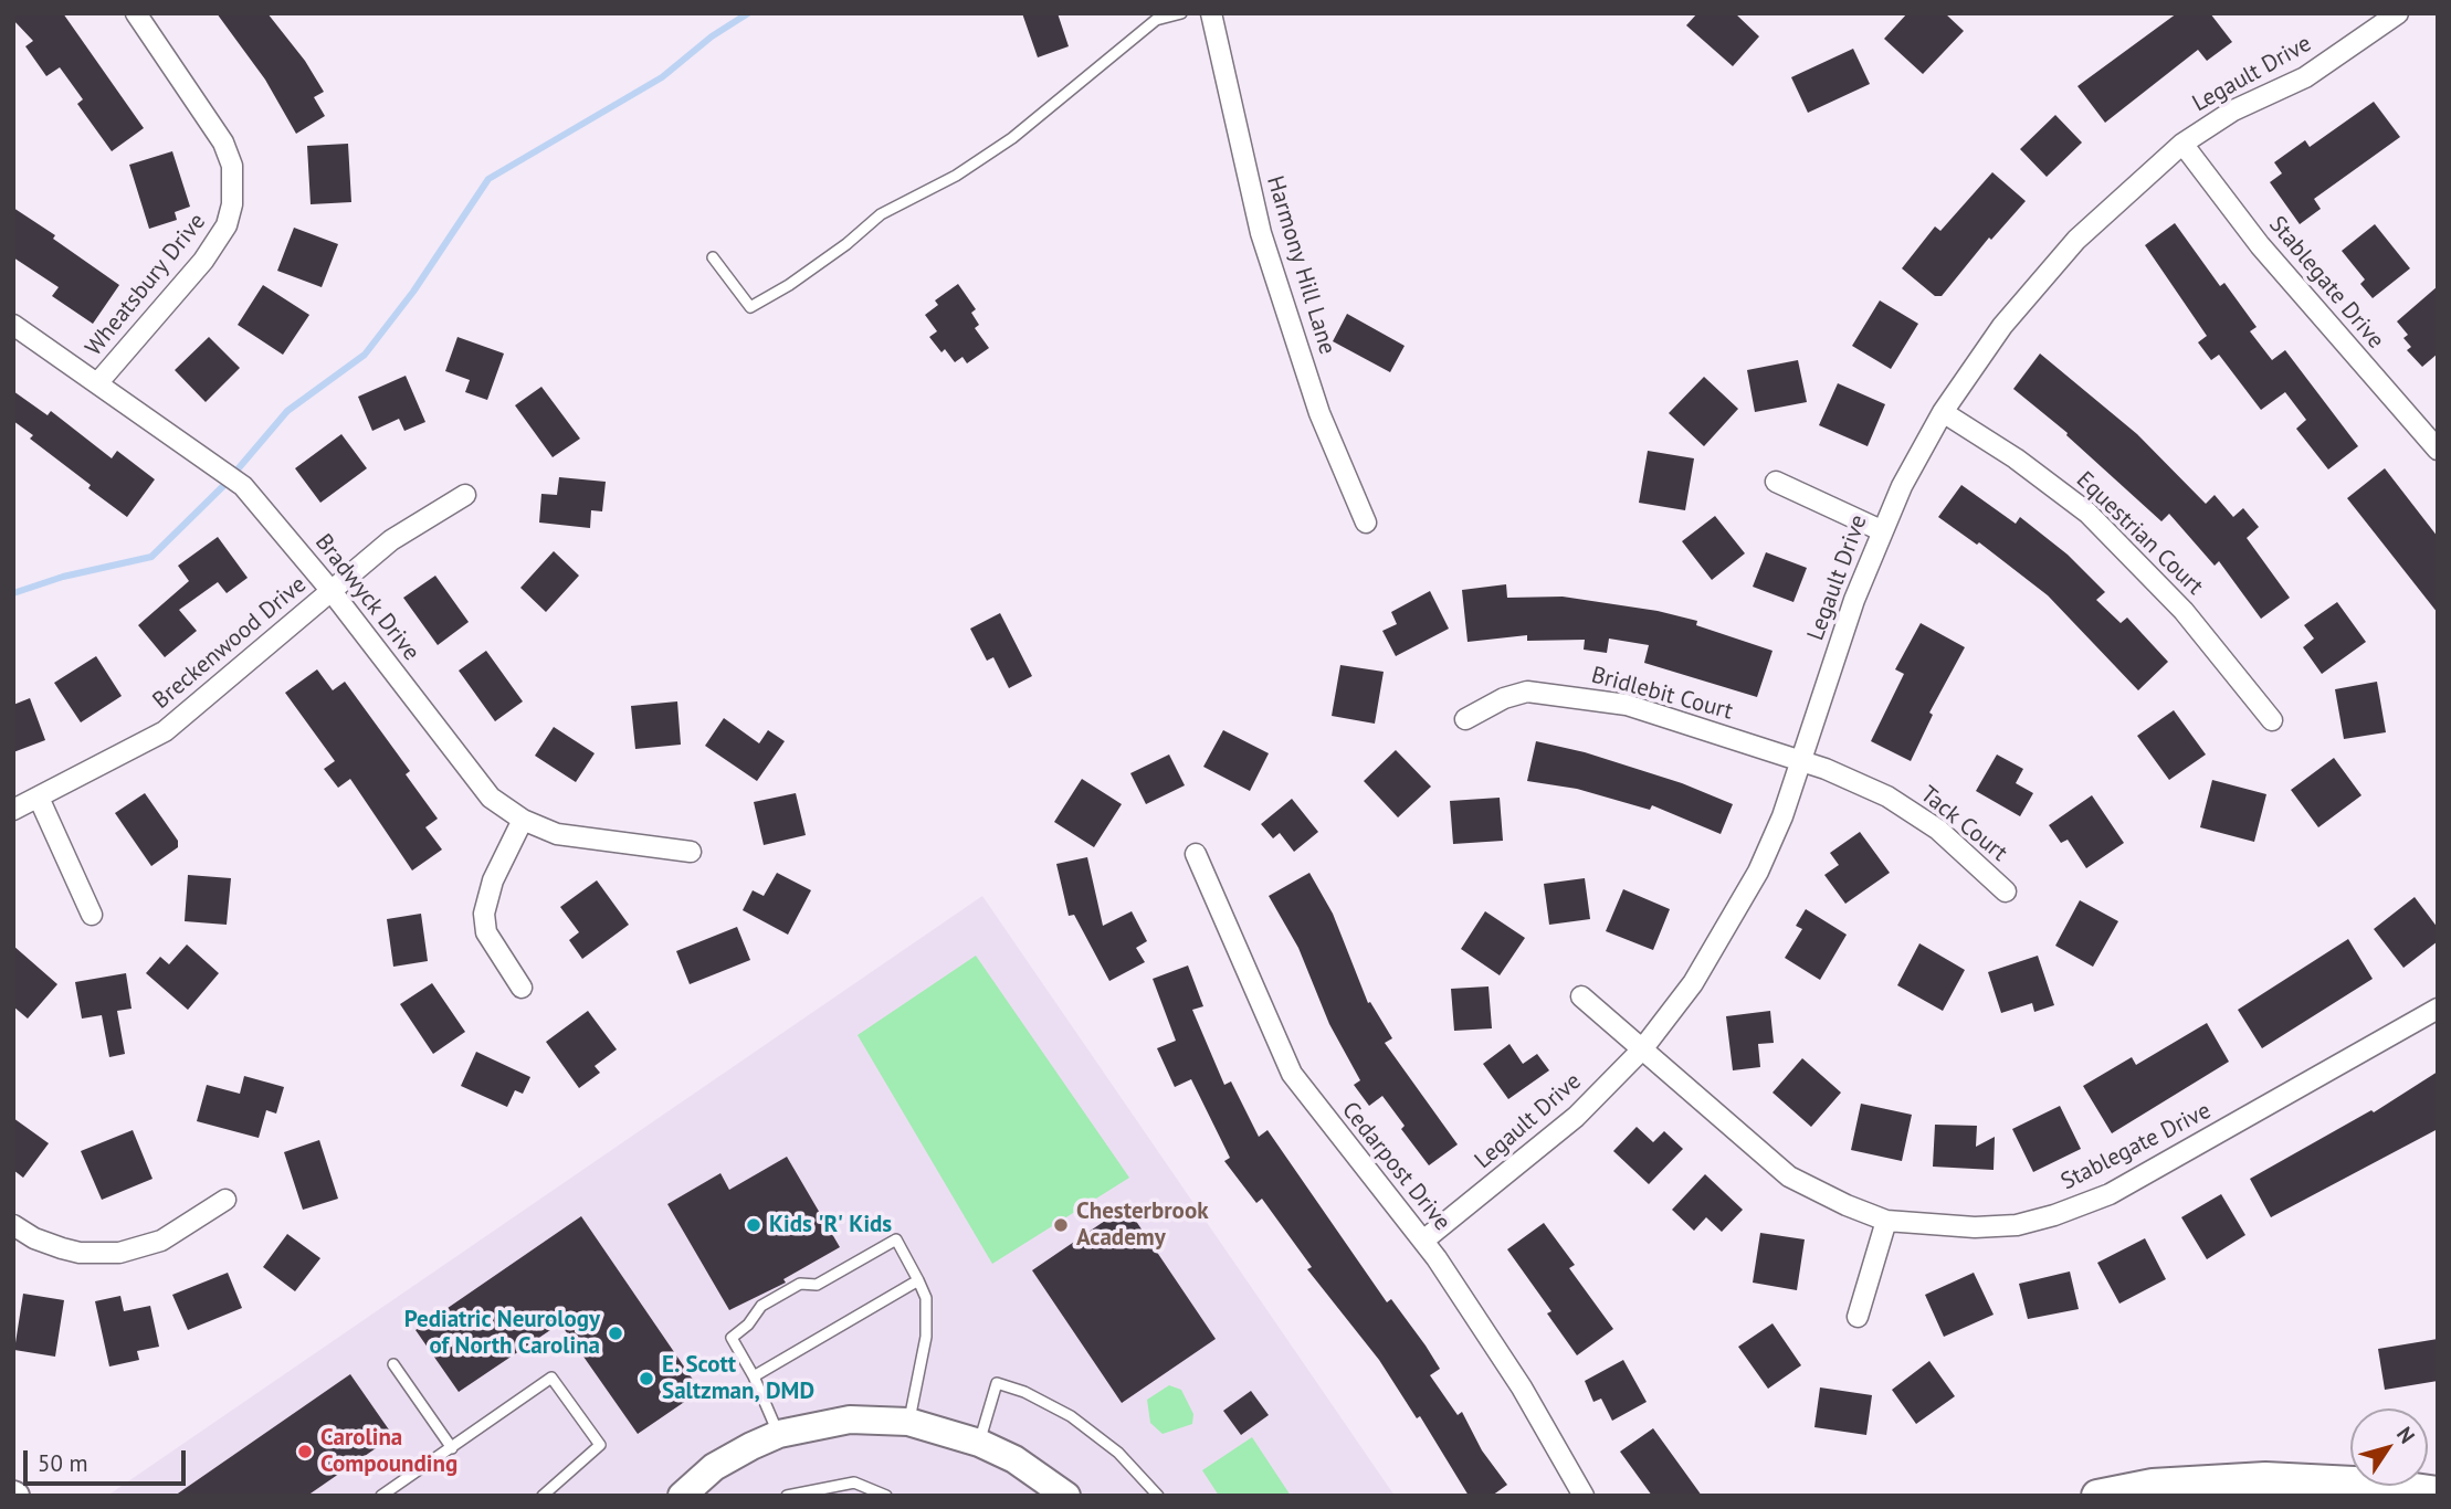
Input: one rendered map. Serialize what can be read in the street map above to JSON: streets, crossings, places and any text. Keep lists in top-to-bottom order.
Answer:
{
  "streets": {
    "street": [
      "Legault Drive",
      "Harmony Hill Lane",
      "Stablegate Drive",
      "Wheatsbury Drive",
      "Equestrian Court",
      "Bradwyck Drive",
      "Breckenwood Drive",
      "Bridlebit Court",
      "Tack Court",
      "Cedarpost Drive"
    ]
  },
  "crossings": [
    ["Legault Drive", "Stablegate Drive"],
    ["Legault Drive", "Equestrian Court"],
    ["Legault Drive", "Bridlebit Court"],
    ["Legault Drive", "Tack Court"],
    ["Legault Drive", "Cedarpost Drive"],
    ["Wheatsbury Drive", "Bradwyck Drive"],
    ["Bradwyck Drive", "Breckenwood Drive"],
    ["Bridlebit Court", "Tack Court"]
  ],
  "places": [
    "Kids 'R' Kids",
    "Chesterbrook Academy",
    "Pediatric Neurology of North Carolina",
    "E. Scott Saltzman, DMD",
    "Carolina Compounding"
  ],
  "scale_bar": "50 m",
  "north": "top right"
}
